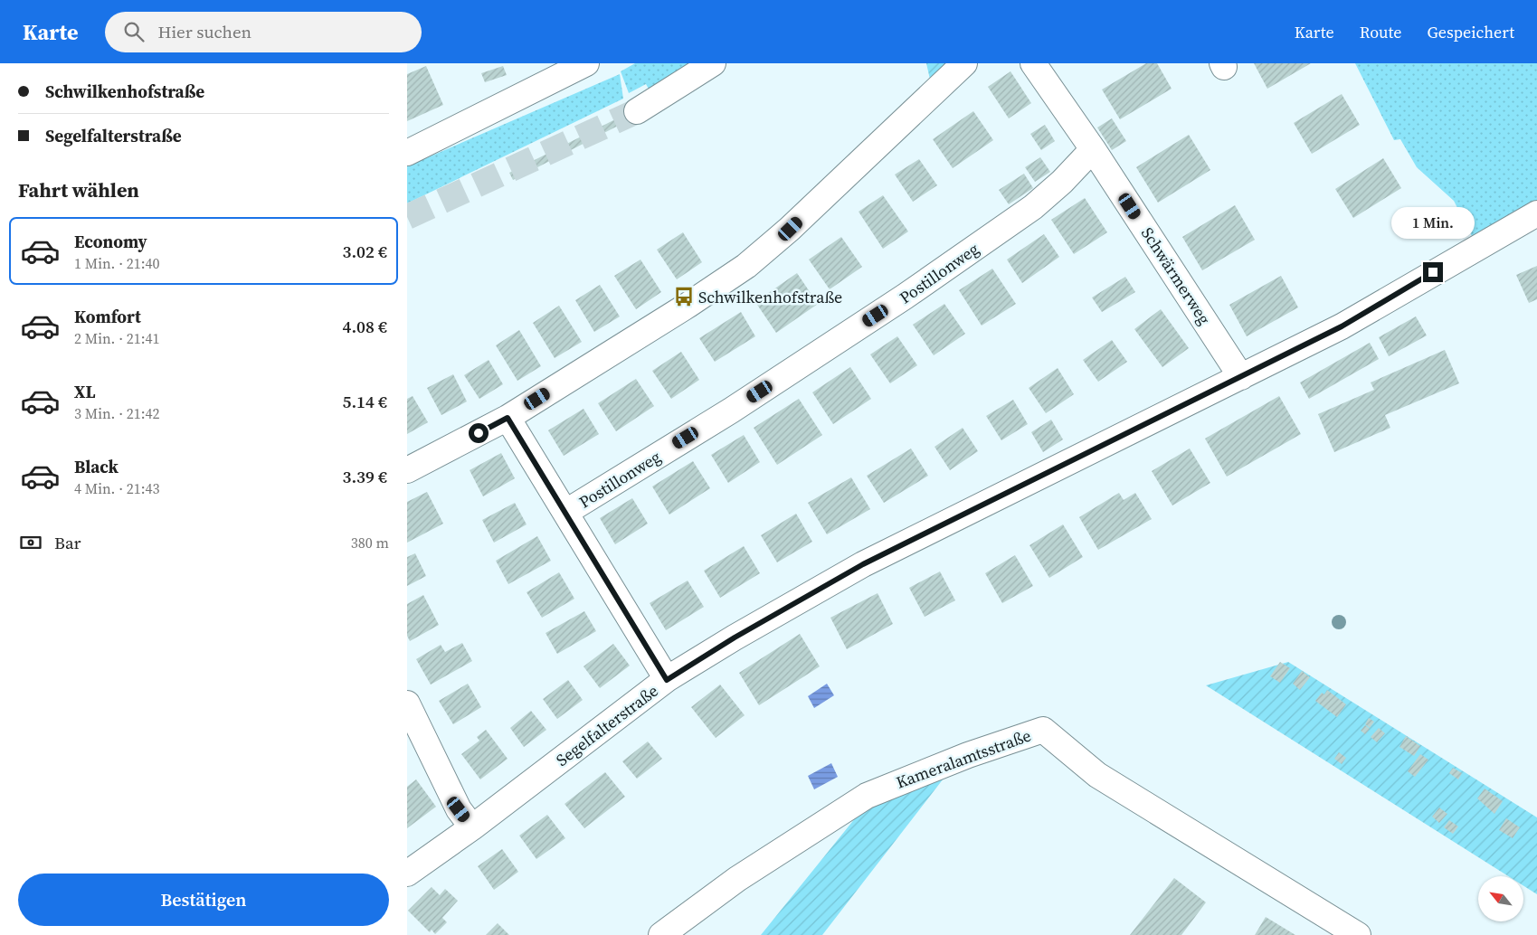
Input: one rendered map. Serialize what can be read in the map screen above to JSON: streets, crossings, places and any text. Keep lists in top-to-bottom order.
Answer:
{
  "streets": {
    "street": [
      "Postillonweg",
      "Schwärmerweg",
      "Segelfalterstraße",
      "Kameralamtsstraße"
    ]
  },
  "crossings": [
    ["Postillonweg", "Schwärmerweg"],
    ["Schwärmerweg", "Segelfalterstraße"]
  ],
  "places": {
    "bus stop": ["Schwilkenhofstraße"]
  },
  "north": "top left",
  "page": {
    "header": "Karte",
    "search": "Hier suchen",
    "nav": ["Karte", "Route", "Gespeichert"],
    "banner": ["Schwilkenhofstraße", "Segelfalterstraße"],
    "heading": "Fahrt wählen",
    "bubble": "1 Min.",
    "list": [
      {
        "name": "Economy",
        "note": "1 Min. · 21:40",
        "value": "3.02 €"
      },
      {
        "name": "Komfort",
        "note": "2 Min. · 21:41",
        "value": "4.08 €"
      },
      {
        "name": "XL",
        "note": "3 Min. · 21:42",
        "value": "5.14 €"
      },
      {
        "name": "Black",
        "note": "4 Min. · 21:43",
        "value": "3.39 €"
      }
    ],
    "pay": ["Bar", "380 m"],
    "buttons": "Bestätigen"
  }
}
